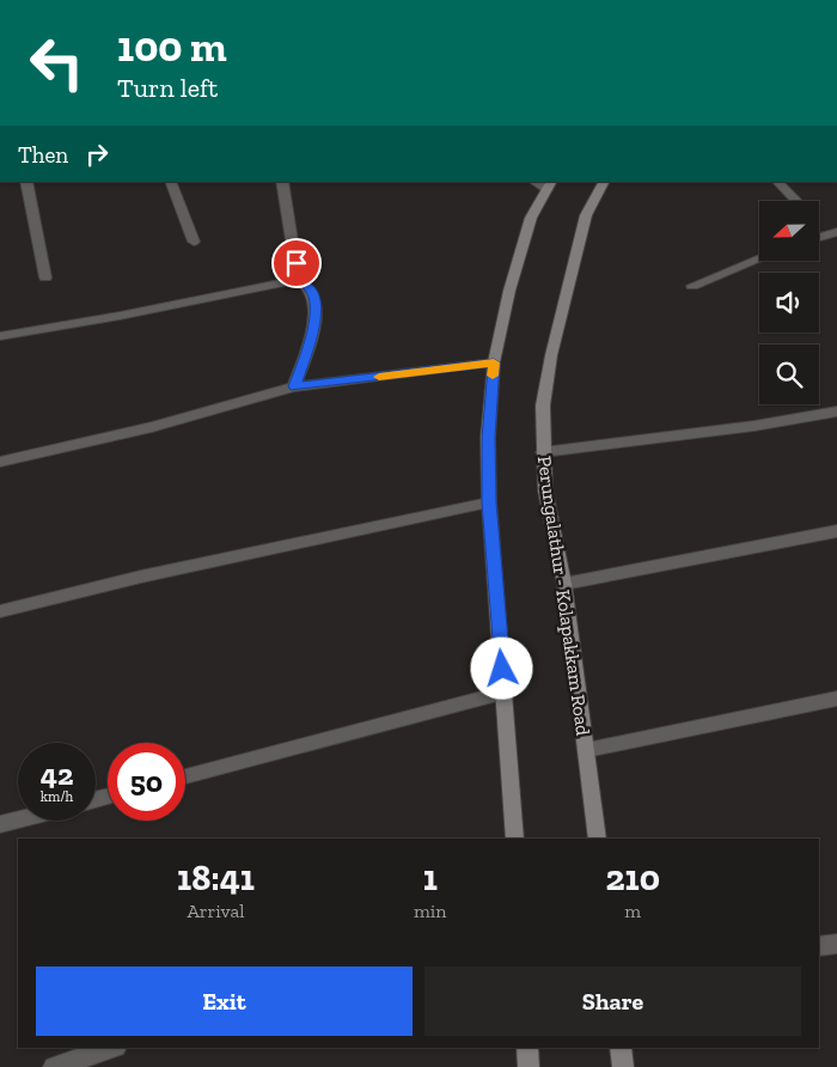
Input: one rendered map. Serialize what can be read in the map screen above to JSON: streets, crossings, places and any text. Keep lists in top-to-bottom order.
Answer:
{
  "streets": {
    "main road": ["Perungalathur - Kolapakkam Road"]
  },
  "north": "left",
  "page": {
    "turn": ["100 m", "Turn left"],
    "then": "Then",
    "speed": "42 km/h",
    "limit": "50",
    "eta": [
      "18:41",
      "Arrival",
      "1",
      "min",
      "210",
      "m"
    ],
    "buttons": ["Exit", "Share"]
  }
}
